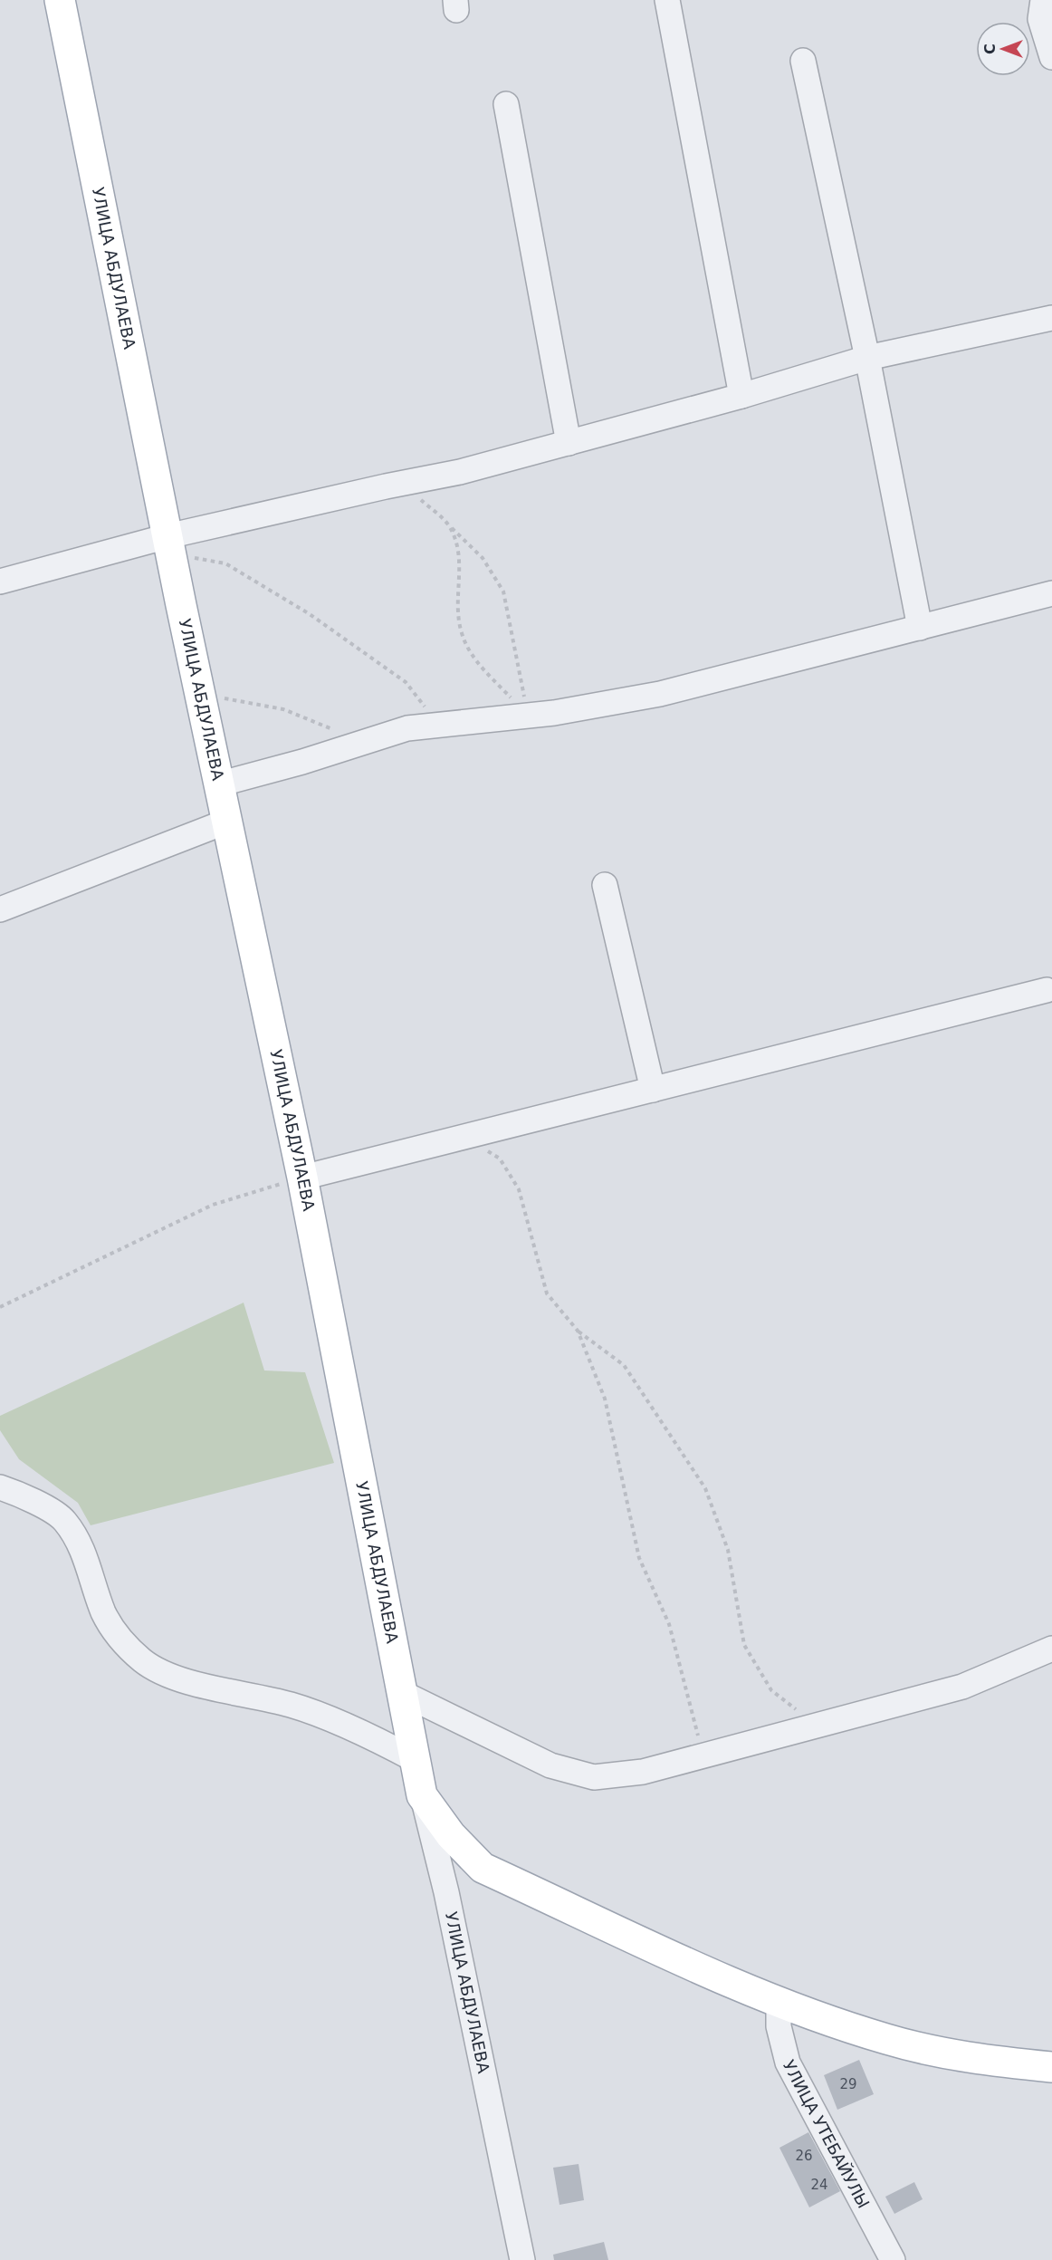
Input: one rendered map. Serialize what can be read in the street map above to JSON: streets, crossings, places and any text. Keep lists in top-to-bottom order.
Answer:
{
  "streets": {
    "main road": ["УЛИЦА АБДУЛАЕВА"],
    "street": ["УЛИЦА УТЕБАЙУЛЫ"]
  },
  "house_numbers": ["29", "26", "24"],
  "north": "left"
}
